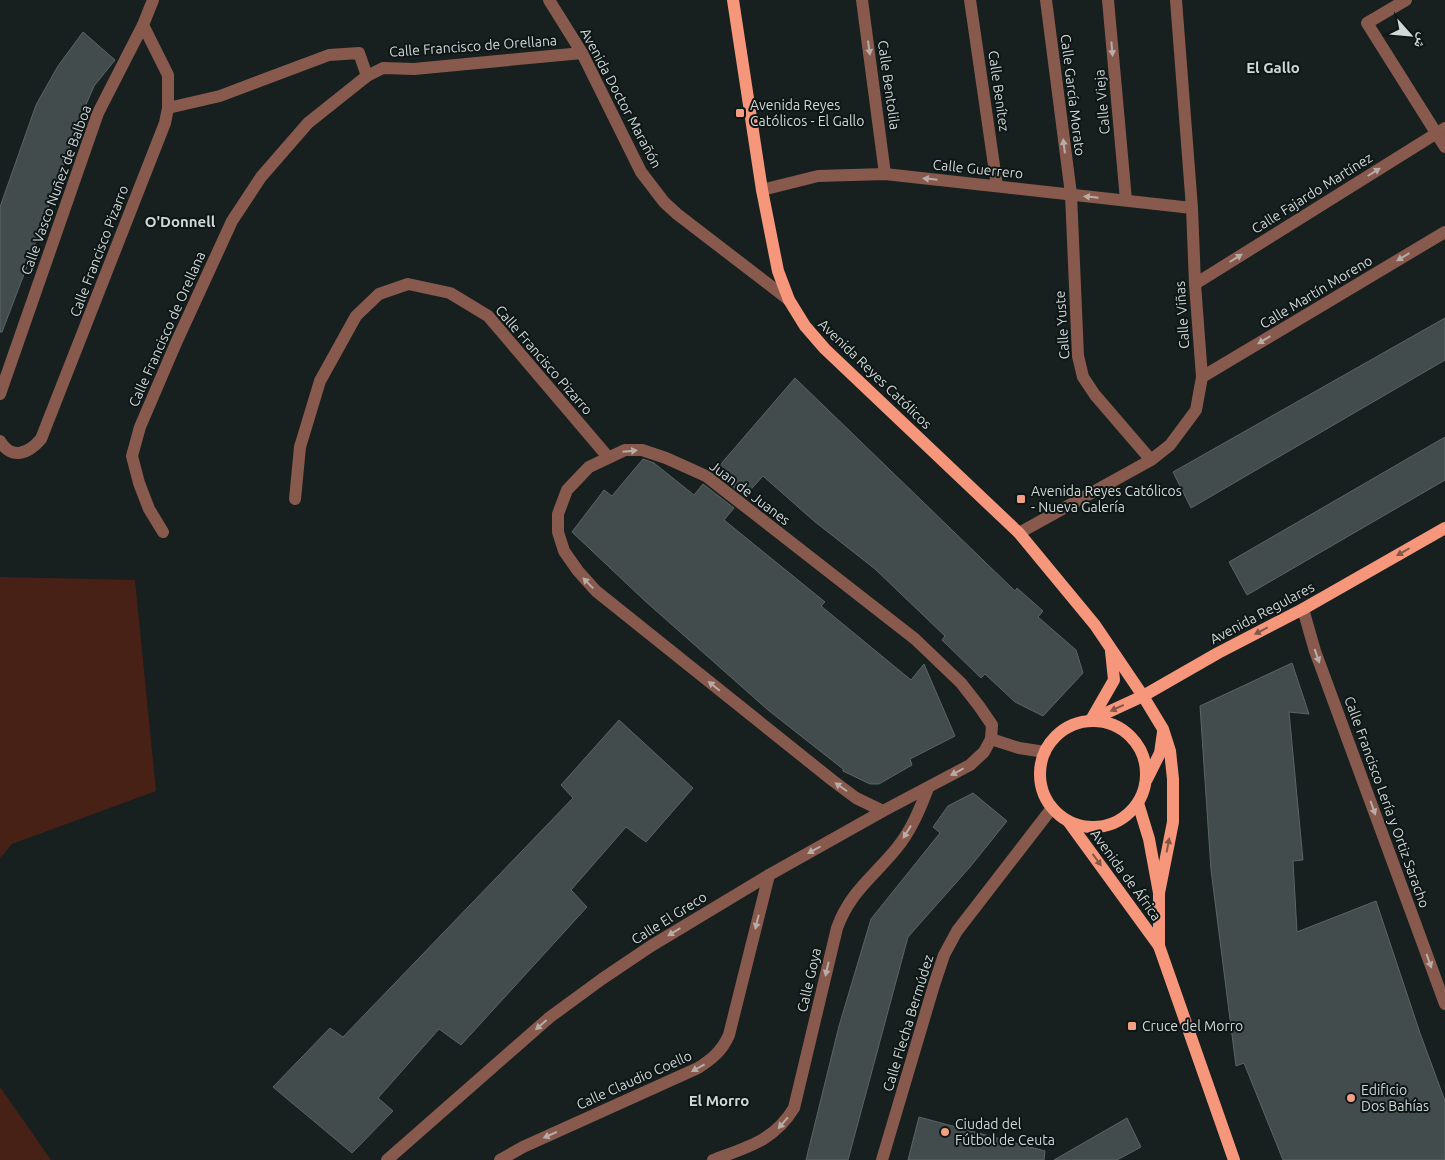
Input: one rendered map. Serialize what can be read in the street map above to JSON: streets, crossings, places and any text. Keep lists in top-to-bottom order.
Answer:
{
  "streets": {
    "main road": ["Avenida Reyes Católicos", "Avenida Regulares", "Avenida de África"],
    "street": [
      "Calle Francisco de Orellana",
      "Calle Bentolila",
      "Calle Benítez",
      "Calle García Morato",
      "Avenida Doctor Marañón",
      "Calle Vieja",
      "Calle Guerrero",
      "Calle Vasco Nuñez de Balboa",
      "Calle Fajardo Martínez",
      "Calle Francisco Pizarro",
      "Calle Martín Moreno",
      "Calle Viñas",
      "Calle Yuste",
      "Juan de Juanes",
      "Calle Francisco Lería y Ortiz Saracho",
      "Calle El Greco",
      "Calle Goya",
      "Calle Flecha Bermúdez",
      "Calle Claudio Coello"
    ]
  },
  "crossings": [
    ["Calle Francisco de Orellana", "Avenida Doctor Marañón"],
    ["Calle Bentolila", "Calle Guerrero"],
    ["Calle Benítez", "Calle Guerrero"],
    ["Calle García Morato", "Calle Guerrero"],
    ["Calle García Morato", "Calle Yuste"],
    ["Avenida Doctor Marañón", "Avenida Reyes Católicos"],
    ["Calle Vieja", "Calle Guerrero"],
    ["Calle Guerrero", "Calle Viñas"],
    ["Calle Guerrero", "Calle Yuste"],
    ["Calle Guerrero", "Avenida Reyes Católicos"],
    ["Calle Vasco Nuñez de Balboa", "Calle Francisco Pizarro"],
    ["Calle Fajardo Martínez", "Calle Viñas"],
    ["Calle Francisco Pizarro", "Juan de Juanes"],
    ["Calle Martín Moreno", "Calle Viñas"],
    ["Calle Viñas", "Calle Yuste"],
    ["Calle Viñas", "Avenida Reyes Católicos"],
    ["Avenida Reyes Católicos", "Avenida Regulares"],
    ["Avenida Reyes Católicos", "Avenida de África"],
    ["Juan de Juanes", "Calle El Greco"],
    ["Avenida Regulares", "Calle Francisco Lería y Ortiz Saracho"],
    ["Avenida Regulares", "Avenida de África"],
    ["Avenida Regulares", "Calle Flecha Bermúdez"],
    ["Avenida de África", "Calle Flecha Bermúdez"],
    ["Calle El Greco", "Calle Goya"],
    ["Calle El Greco", "Calle Claudio Coello"]
  ],
  "one_way": [
    "Calle Bentolila",
    "Calle García Morato",
    "Calle Vieja",
    "Calle Guerrero",
    "Calle Fajardo Martínez",
    "Calle Martín Moreno",
    "Avenida Regulares",
    "Calle Francisco Lería y Ortiz Saracho",
    "Calle El Greco",
    "Calle Goya",
    "Calle Claudio Coello"
  ],
  "districts": ["El Gallo", "O'Donnell", "El Morro"],
  "places": {
    "transit": ["Avenida Reyes Católicos - El Gallo", "Avenida Reyes Católicos - Nueva Galería", "Cruce del Morro"],
    "other": ["Edificio Dos Bahías", "Ciudad del Fútbol de Ceuta"]
  },
  "north": "bottom right"
}
